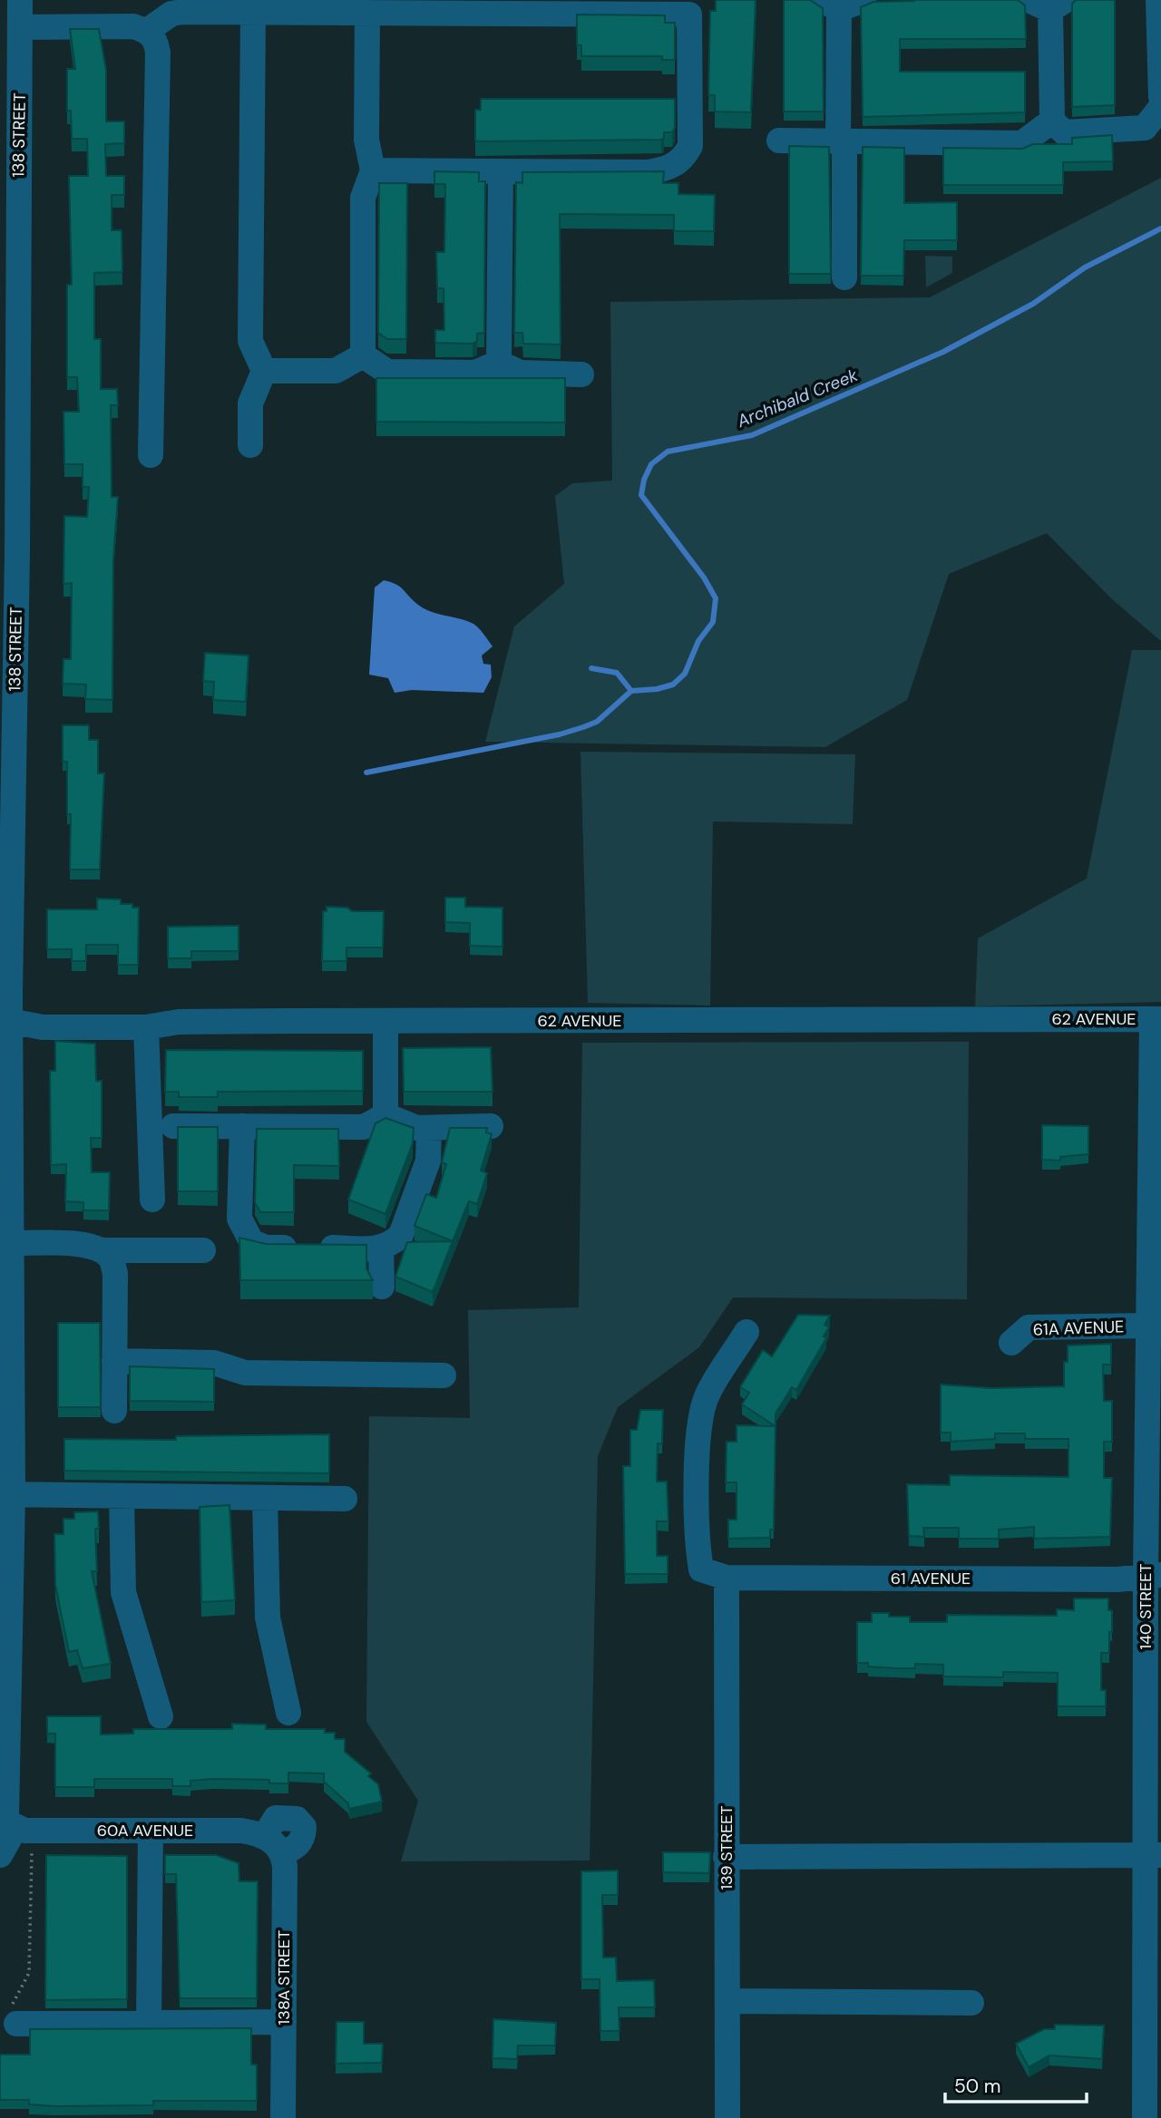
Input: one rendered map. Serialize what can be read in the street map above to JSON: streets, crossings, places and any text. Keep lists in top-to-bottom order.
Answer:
{
  "streets": {
    "street": [
      "138 STREET",
      "62 AVENUE",
      "61A AVENUE",
      "61 AVENUE",
      "140 STREET",
      "60A AVENUE",
      "139 STREET",
      "138A STREET"
    ]
  },
  "crossings": [
    ["138 STREET", "62 AVENUE"],
    ["138 STREET", "60A AVENUE"],
    ["62 AVENUE", "140 STREET"],
    ["61A AVENUE", "140 STREET"],
    ["61 AVENUE", "140 STREET"],
    ["61 AVENUE", "139 STREET"],
    ["60A AVENUE", "138A STREET"]
  ],
  "water": ["Archibald Creek"],
  "scale_bar": "50 m"
}
